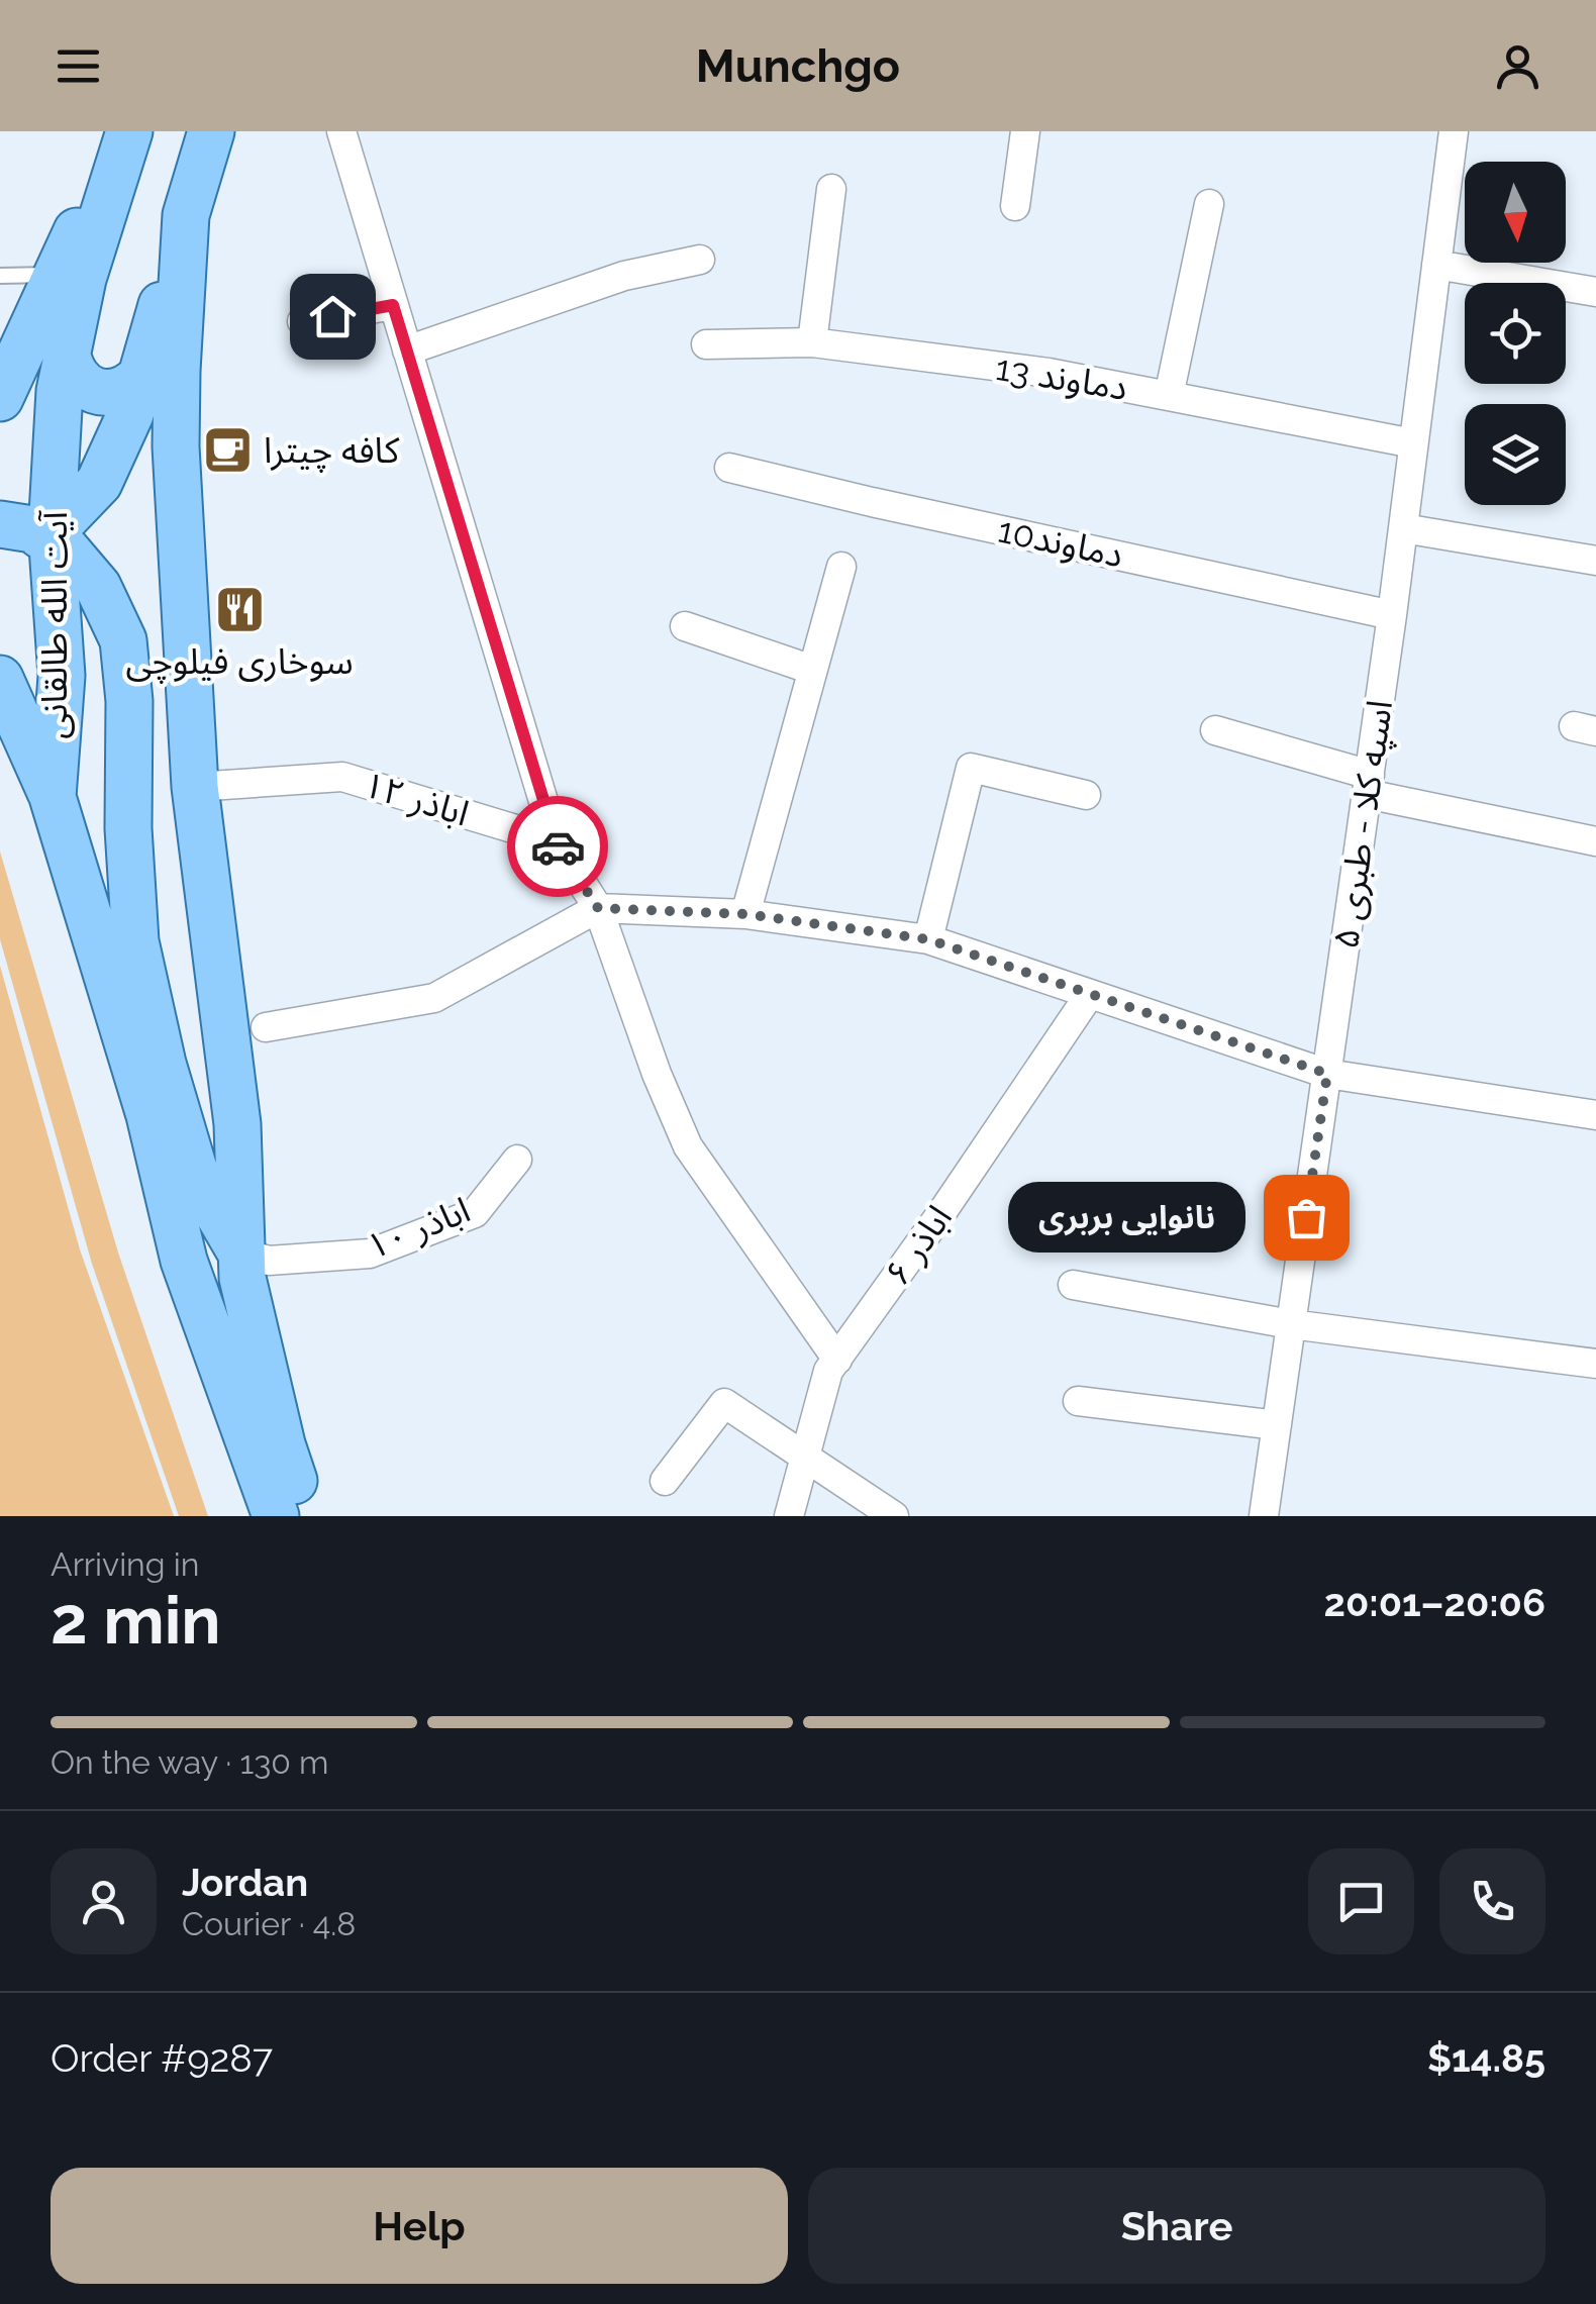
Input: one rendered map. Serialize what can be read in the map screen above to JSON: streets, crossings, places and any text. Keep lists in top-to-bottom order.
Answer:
{
  "streets": {
    "main road": ["آیت الله طالقانی"],
    "street": [
      "دماوند 13",
      "دماوند10",
      "اباذر ۱۲",
      "اسپه کلا - طبری ۵",
      "اباذر ۱۰",
      "اباذر ۶"
    ]
  },
  "crossings": [
    ["دماوند 13", "اسپه کلا - طبری ۵"],
    ["دماوند10", "اسپه کلا - طبری ۵"]
  ],
  "places": {
    "cafe": ["کافه چیترا"],
    "restaurant": ["سوخاری فیلوچی"],
    "other": ["نانوایی بربری"]
  },
  "north": "bottom",
  "page": {
    "header": "Munchgo",
    "bubble": "نانوایی بربری",
    "heading": ["2 min", "Arriving in", "20:01–20:06"],
    "panel": [
      "Jordan",
      "Courier · 4.8",
      "Order #9287",
      "$14.85"
    ],
    "bar": "On the way · 130 m",
    "buttons": ["Help", "Share"]
  }
}
